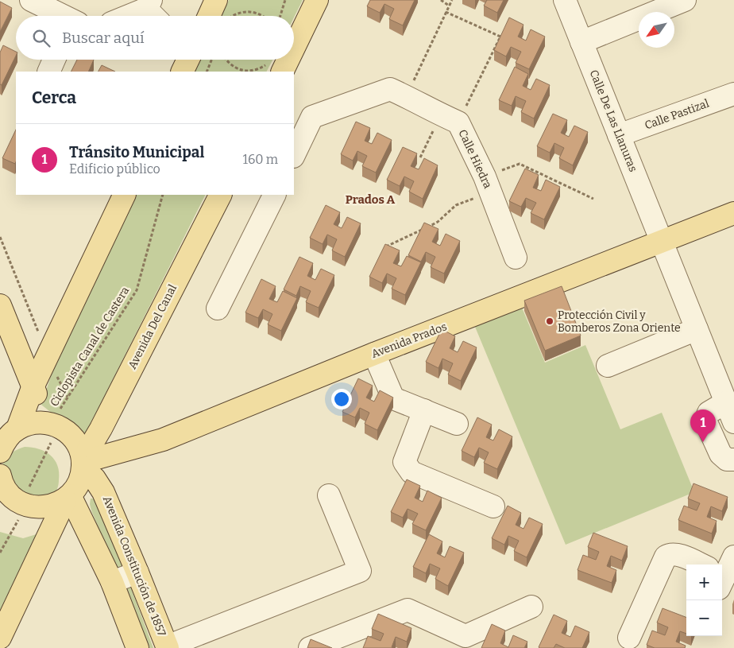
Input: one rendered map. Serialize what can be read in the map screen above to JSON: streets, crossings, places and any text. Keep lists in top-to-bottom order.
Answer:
{
  "streets": {
    "main road": ["Avenida Del Canal", "Avenida Prados", "Avenida Constitución de 1857"],
    "street": ["Calle Pastizal", "Calle De Las Llanuras", "Calle Hiedra"],
    "path": ["Ciclopista Canal de Castera"]
  },
  "crossings": [
    ["Calle Pastizal", "Calle De Las Llanuras"],
    ["Calle De Las Llanuras", "Avenida Prados"],
    ["Avenida Del Canal", "Avenida Prados"],
    ["Avenida Del Canal", "Avenida Constitución de 1857"],
    ["Avenida Prados", "Avenida Constitución de 1857"]
  ],
  "districts": ["Prados A"],
  "places": ["Protección Civil y Bomberos Zona Oriente"],
  "north": "bottom left",
  "page": {
    "search": "Buscar aquí",
    "heading": "Cerca",
    "list": [
      {
        "mark": "1",
        "name": "Tránsito Municipal",
        "note": "Edificio público",
        "value": "160 m"
      }
    ],
    "pins": "1",
    "map_buttons": ["+", "−"]
  }
}
